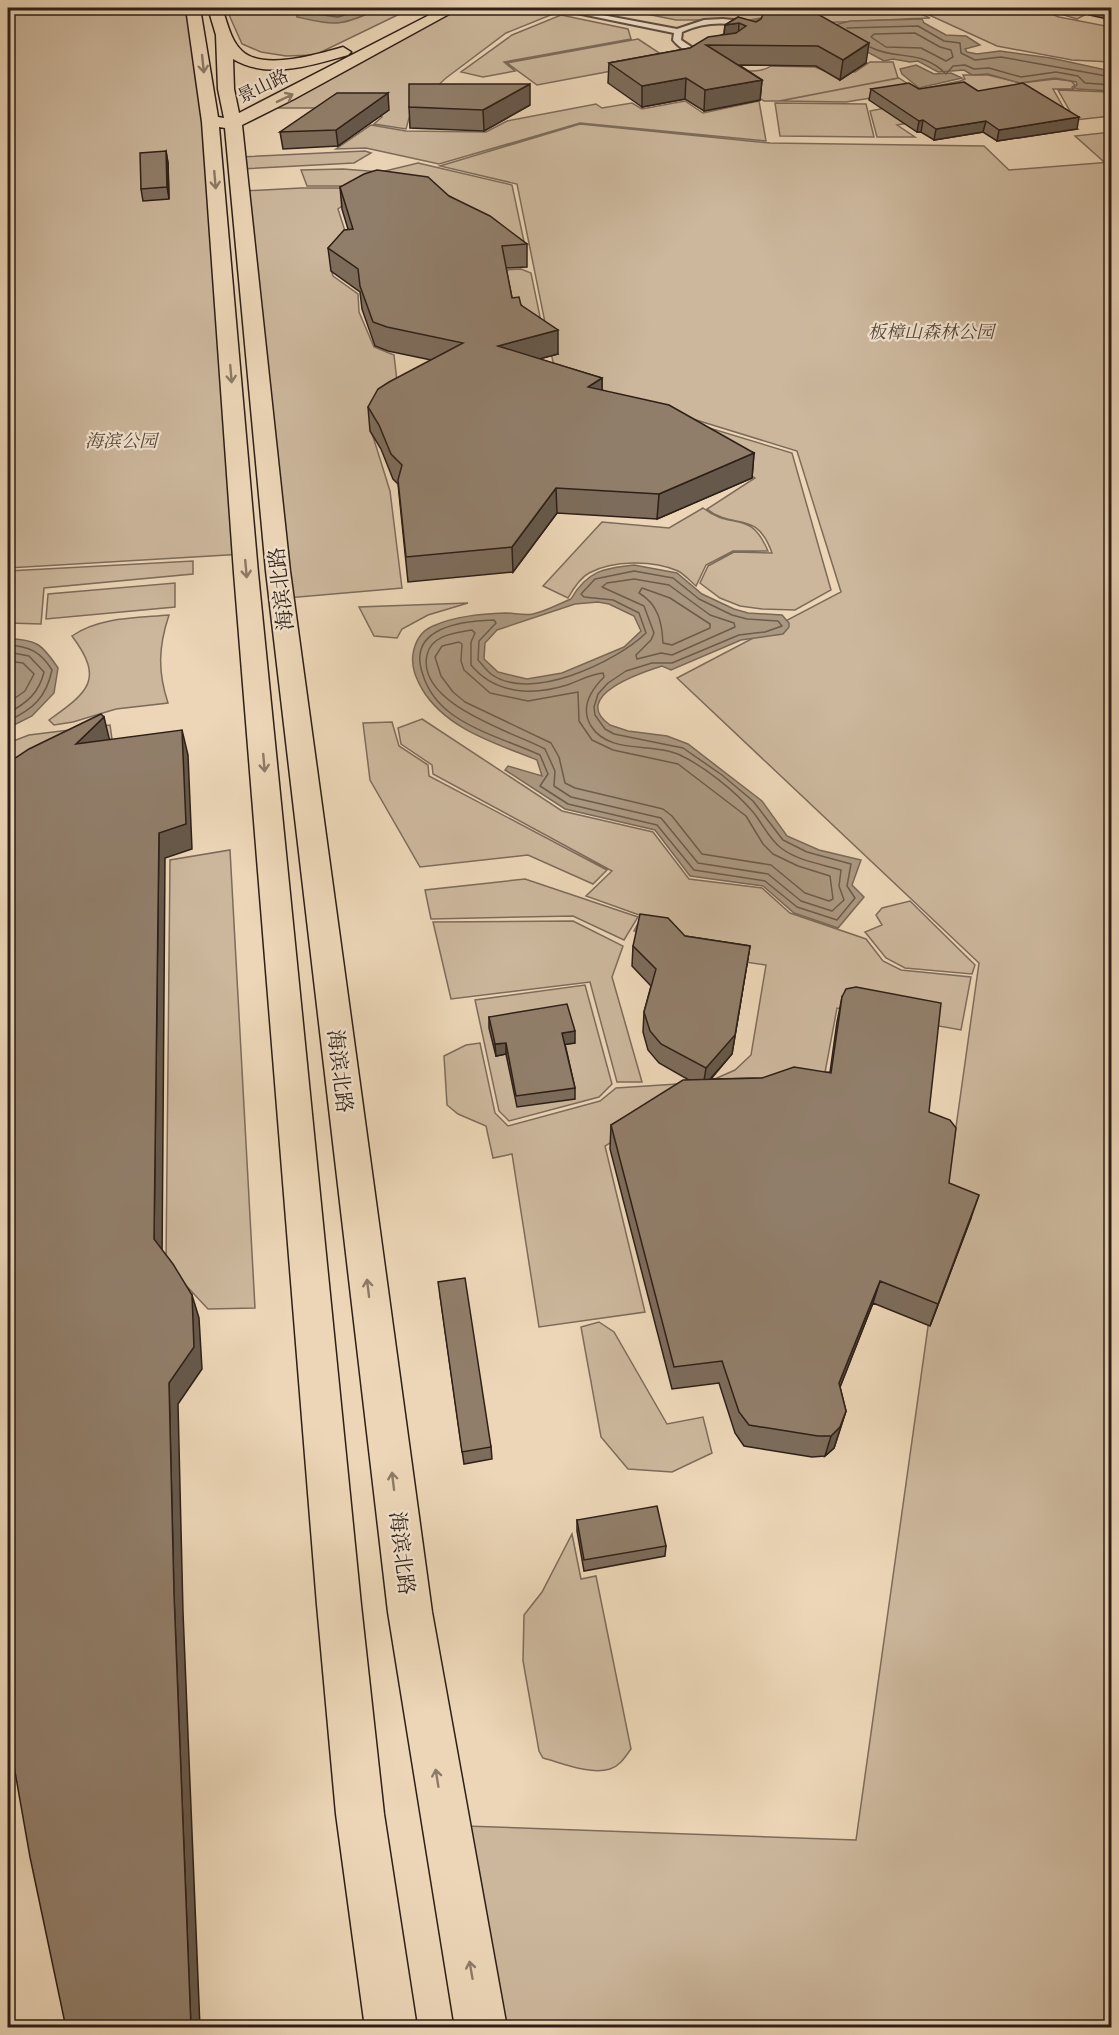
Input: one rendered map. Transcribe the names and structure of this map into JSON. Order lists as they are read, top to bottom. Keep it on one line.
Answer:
{"streets":{"main road":["景山路","海滨北路"]},"crossings":[["景山路","海滨北路"]],"parks":["板樟山森林公园","海滨公园"]}
